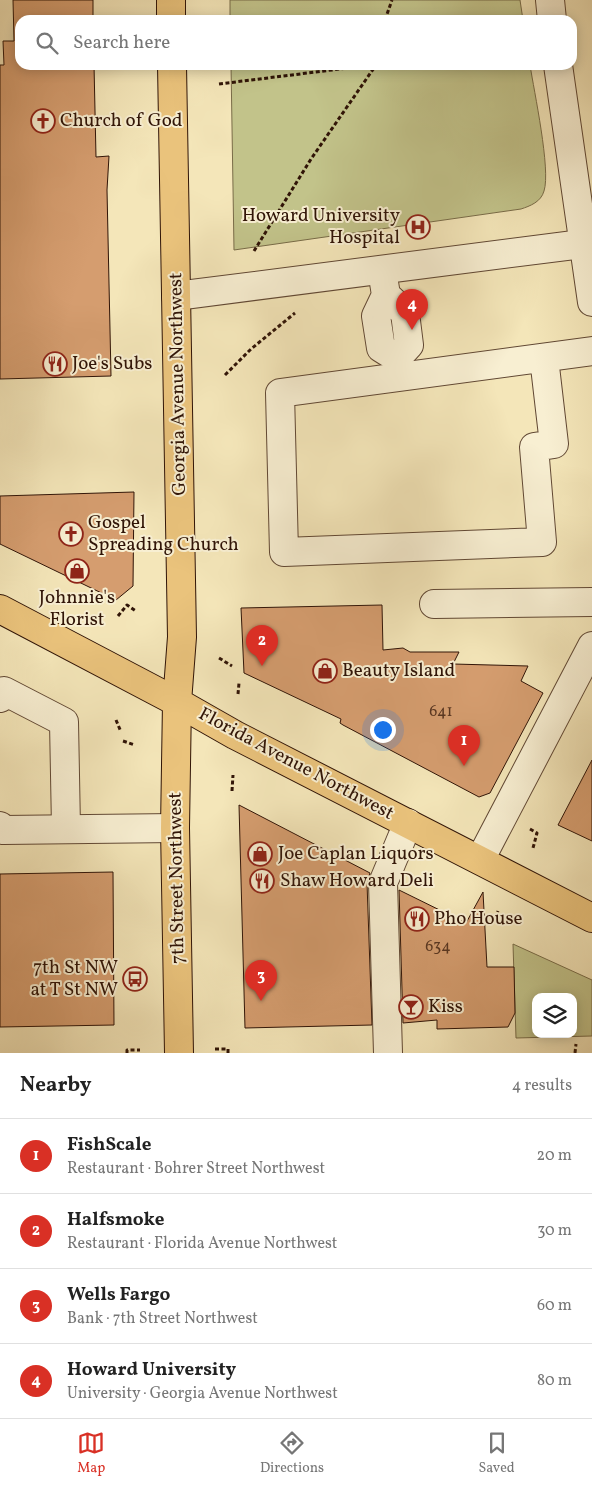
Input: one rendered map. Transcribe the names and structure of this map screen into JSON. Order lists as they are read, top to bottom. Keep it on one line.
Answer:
{"streets":{"main road":["Georgia Avenue Northwest","Florida Avenue Northwest","7th Street Northwest"]},"crossings":[["Georgia Avenue Northwest","Florida Avenue Northwest"],["Georgia Avenue Northwest","7th Street Northwest"],["Florida Avenue Northwest","7th Street Northwest"]],"places":{"church":["Church of God","Gospel Spreading Church"],"hospital":["Howard University Hospital"],"restaurant":["Joe's Subs","Shaw Howard Deli","Pho House"],"shop":["Johnnie's Florist","Beauty Island","Joe Caplan Liquors"],"bus stop":["7th St NW at T St NW"],"bar":["Kiss"]},"house_numbers":["641","634"],"page":{"search":"Search here","pins":["4","2","1","3"],"heading":["Nearby","4 results"],"list":[{"mark":"1","name":"FishScale","note":"Restaurant · Bohrer Street Northwest","value":"20 m"},{"mark":"2","name":"Halfsmoke","note":"Restaurant · Florida Avenue Northwest","value":"30 m"},{"mark":"3","name":"Wells Fargo","note":"Bank · 7th Street Northwest","value":"60 m"},{"mark":"4","name":"Howard University","note":"University · Georgia Avenue Northwest","value":"80 m"}],"nav":["Map","Directions","Saved"]}}
